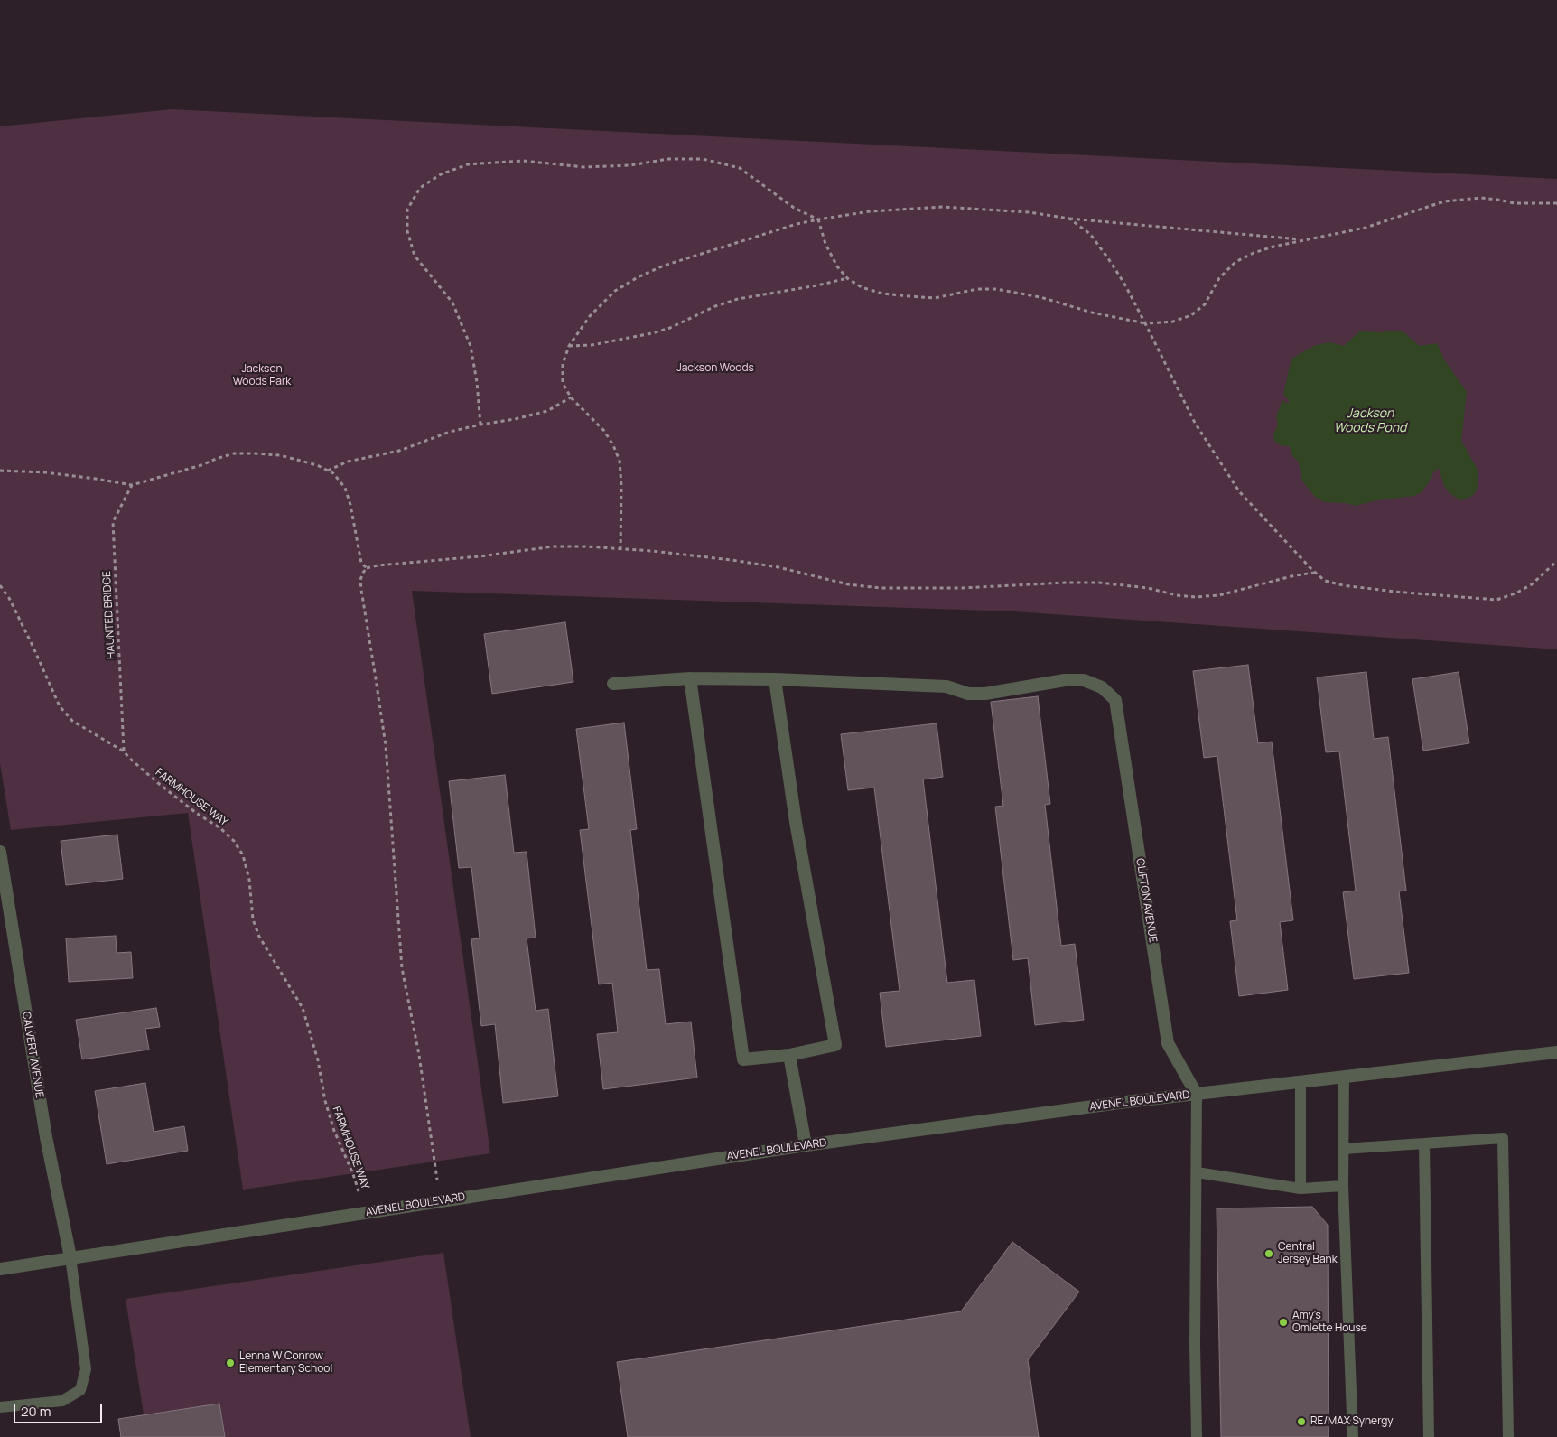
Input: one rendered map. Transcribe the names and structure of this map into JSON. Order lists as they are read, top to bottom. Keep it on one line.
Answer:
{"streets":{"street":["CLIFTON AVENUE","CALVERT AVENUE","AVENEL BOULEVARD"],"path":["HAUNTED BRIDGE","FARMHOUSE WAY"]},"crossings":[["HAUNTED BRIDGE","FARMHOUSE WAY"],["FARMHOUSE WAY","AVENEL BOULEVARD"],["CLIFTON AVENUE","AVENEL BOULEVARD"],["CALVERT AVENUE","AVENEL BOULEVARD"]],"water":["Jackson Woods Pond"],"parks":["Jackson Woods","Jackson Woods Park"],"places":["Central Jersey Bank","Amy's Omlette House","Lenna W Conrow Elementary School","RE/MAX Synergy"],"scale_bar":"20 m"}
